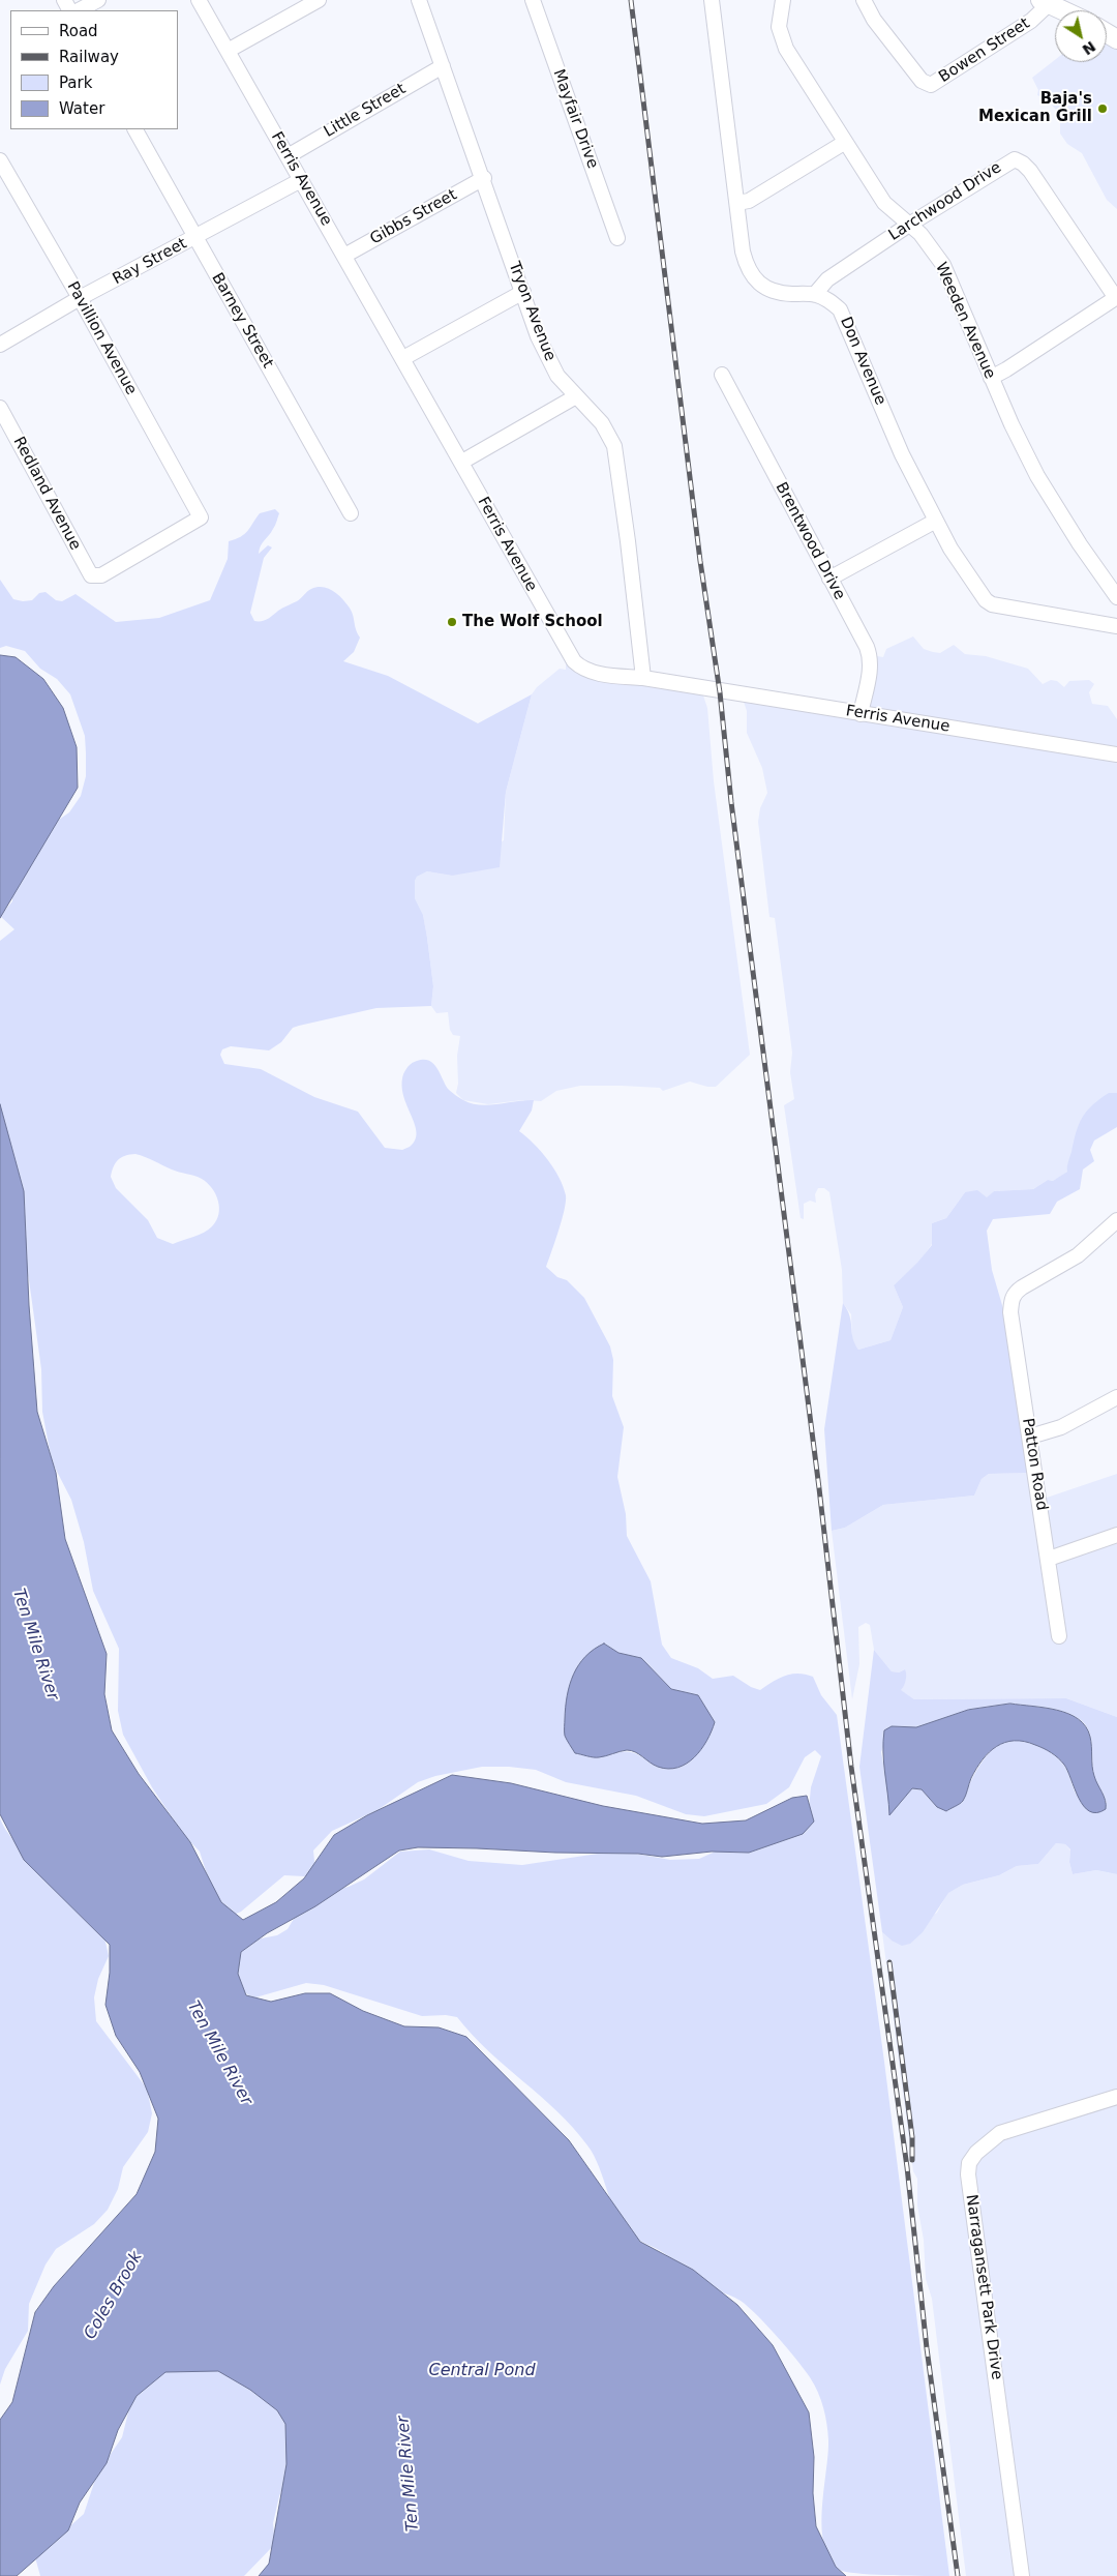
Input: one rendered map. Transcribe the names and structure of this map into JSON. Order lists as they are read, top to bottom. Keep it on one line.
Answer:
{"streets":{"street":["Bowen Street","Little Street","Mayfair Drive","Ferris Avenue","Larchwood Drive","Gibbs Street","Ray Street","Tryon Avenue","Barney Street","Weeden Avenue","Pavillion Avenue","Don Avenue","Redland Avenue","Brentwood Drive","Patton Road","Narragansett Park Drive"]},"crossings":[["Little Street","Ferris Avenue"],["Little Street","Tryon Avenue"],["Ferris Avenue","Gibbs Street"],["Ferris Avenue","Ray Street"],["Ferris Avenue","Tryon Avenue"],["Ferris Avenue","Brentwood Drive"],["Larchwood Drive","Weeden Avenue"],["Larchwood Drive","Don Avenue"],["Gibbs Street","Tryon Avenue"],["Ray Street","Barney Street"],["Ray Street","Pavillion Avenue"],["Pavillion Avenue","Redland Avenue"]],"water":["Ten Mile River","Coles Brook","Central Pond"],"places":["Baja's Mexican Grill","The Wolf School"],"legend":["Road","Railway","Park","Water"],"north":"bottom right"}
